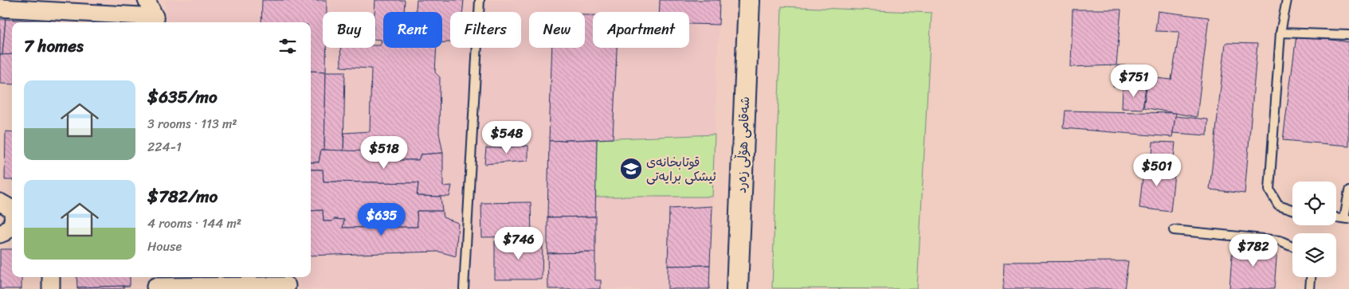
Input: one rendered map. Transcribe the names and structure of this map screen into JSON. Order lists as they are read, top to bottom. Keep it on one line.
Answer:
{"streets":{"street":["شەقامی هۆڵی زەرد"]},"places":{"school or university":["قوتابخانەی ئیشکی برایەتی"]},"page":{"chip":["Buy","Rent","Filters","New","Apartment"],"heading":"7 homes","price":["$751","$548","$518","$501","$635","$746","$782"],"list":[{"name":"$635/mo","note":"3 rooms · 113 m² · 224-1"},{"name":"$782/mo","note":"4 rooms · 144 m² · House"}]}}
